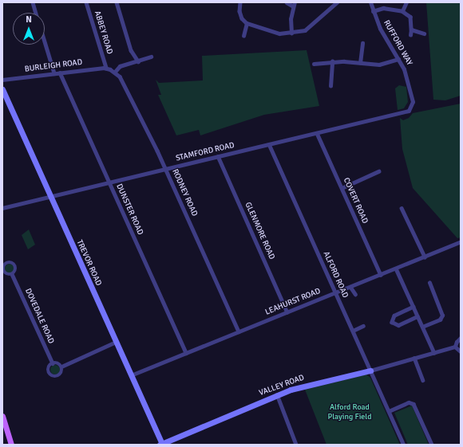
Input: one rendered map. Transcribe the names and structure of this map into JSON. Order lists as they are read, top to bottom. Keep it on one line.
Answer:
{"streets":{"street":["ABBEY ROAD","RUFFORD WAY","BURLEIGH ROAD","STAMFORD ROAD","RODNEY ROAD","COVERT ROAD","DUNSTER ROAD","GLENMORE ROAD","TREVOR ROAD","ALFORD ROAD","LEAHURST ROAD","DOVEDALE ROAD","VALLEY ROAD"]},"crossings":[["ABBEY ROAD","BURLEIGH ROAD"],["RUFFORD WAY","STAMFORD ROAD"],["BURLEIGH ROAD","DUNSTER ROAD"],["STAMFORD ROAD","RODNEY ROAD"],["STAMFORD ROAD","COVERT ROAD"],["STAMFORD ROAD","DUNSTER ROAD"],["STAMFORD ROAD","GLENMORE ROAD"],["STAMFORD ROAD","TREVOR ROAD"],["STAMFORD ROAD","ALFORD ROAD"],["RODNEY ROAD","LEAHURST ROAD"],["COVERT ROAD","LEAHURST ROAD"],["DUNSTER ROAD","LEAHURST ROAD"],["GLENMORE ROAD","LEAHURST ROAD"],["TREVOR ROAD","LEAHURST ROAD"],["TREVOR ROAD","DOVEDALE ROAD"],["TREVOR ROAD","VALLEY ROAD"],["ALFORD ROAD","LEAHURST ROAD"],["ALFORD ROAD","VALLEY ROAD"]],"parks":["Alford Road Playing Field"],"north":"top"}
